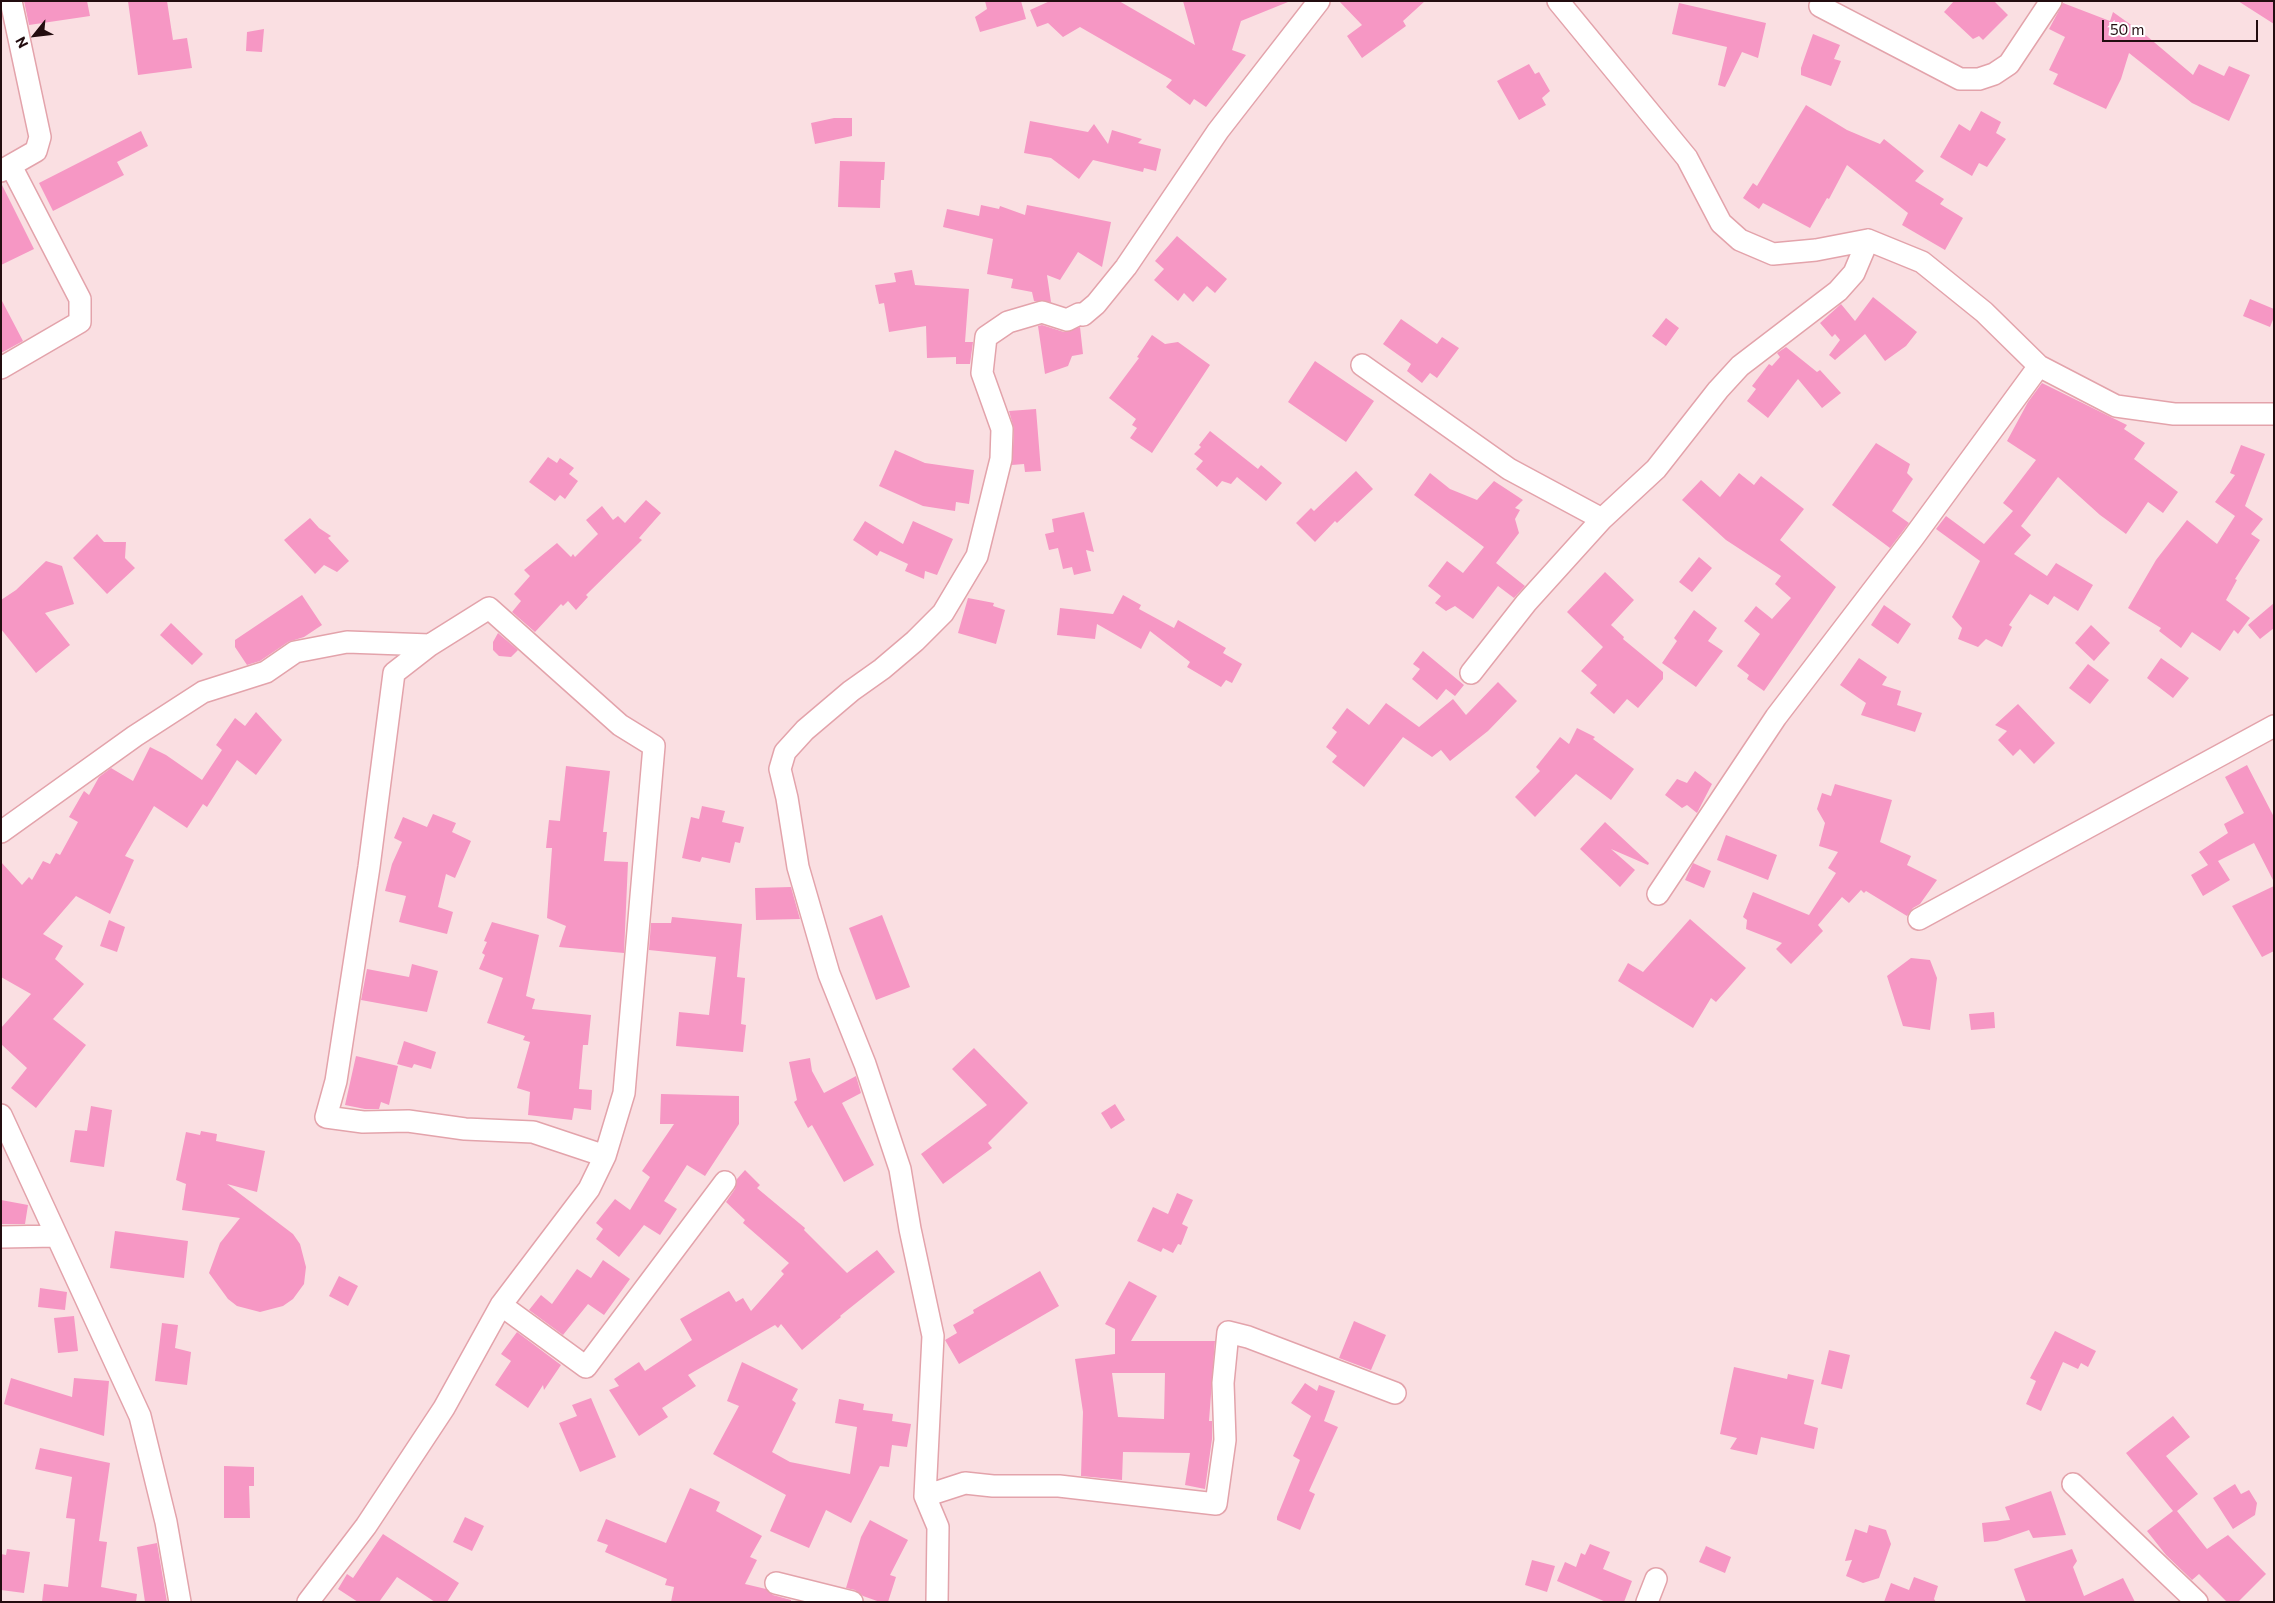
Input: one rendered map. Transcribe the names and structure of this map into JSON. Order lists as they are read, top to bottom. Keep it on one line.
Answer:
{"scale_bar":"50 m","north":"bottom left"}
